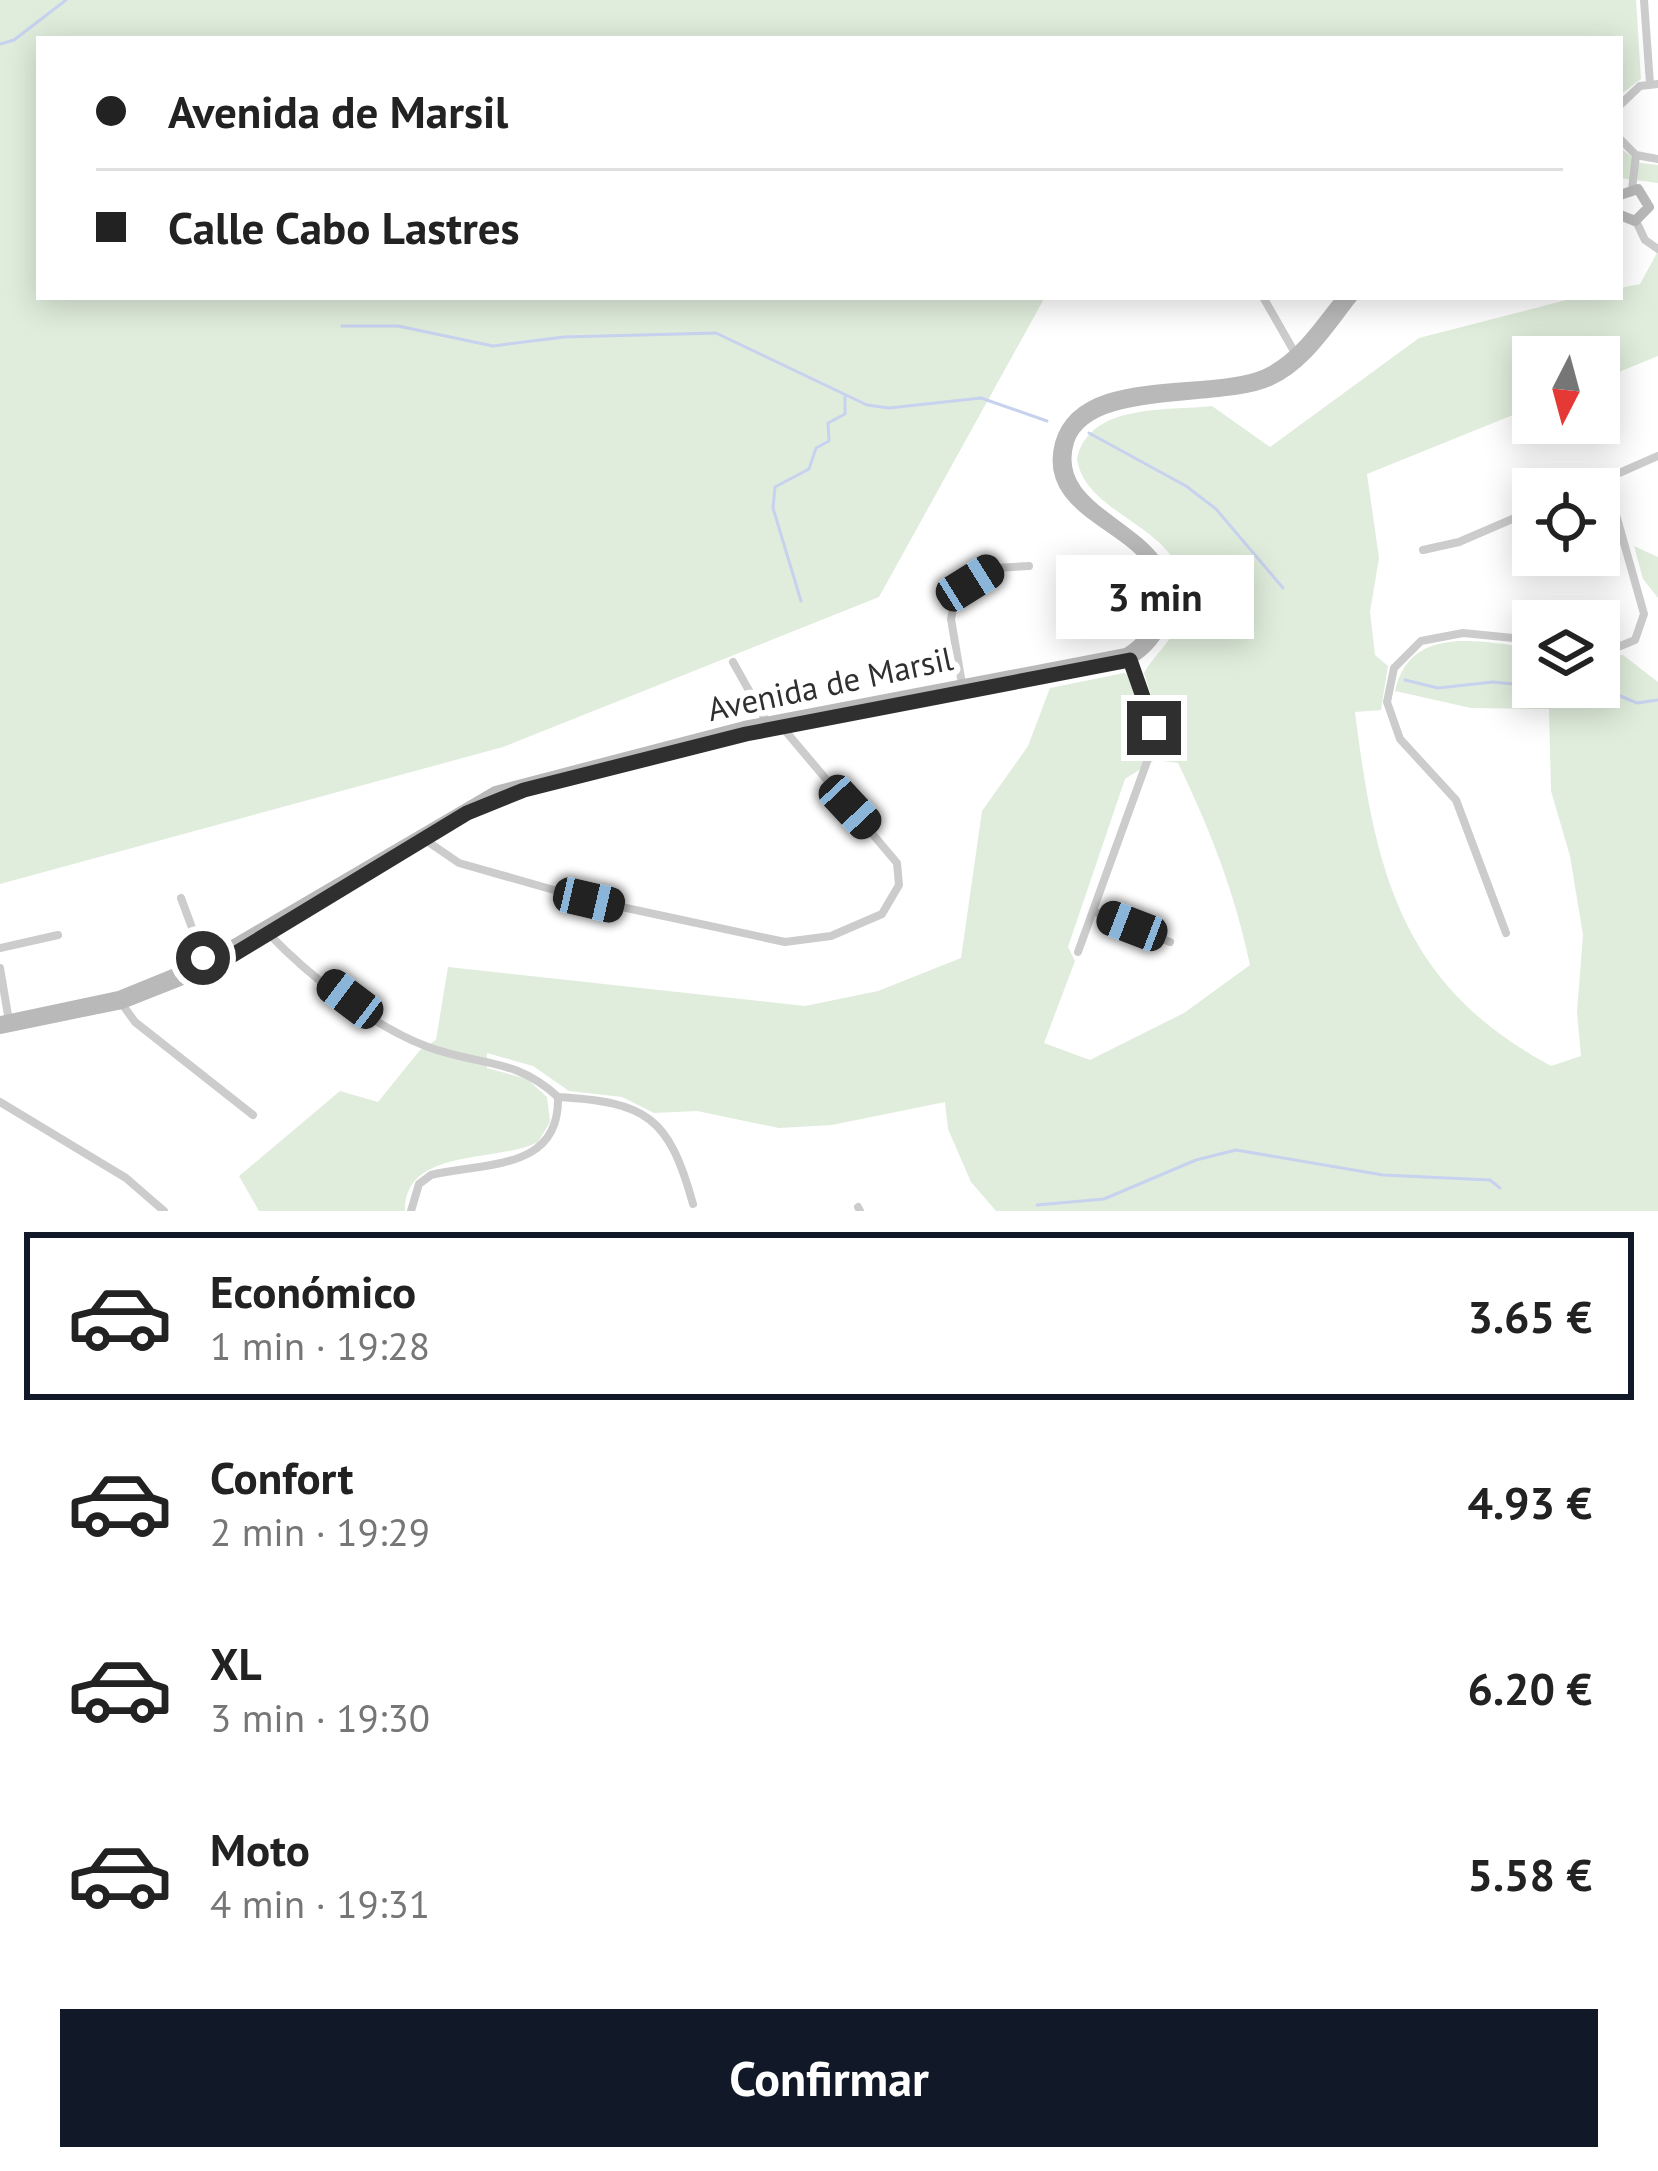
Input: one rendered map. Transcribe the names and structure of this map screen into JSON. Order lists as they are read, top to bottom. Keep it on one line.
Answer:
{"streets":{"street":["Avenida de Marsil"]},"north":"bottom","page":{"banner":["Avenida de Marsil","Calle Cabo Lastres"],"bubble":"3 min","list":[{"name":"Económico","note":"1 min · 19:28","value":"3.65 €"},{"name":"Confort","note":"2 min · 19:29","value":"4.93 €"},{"name":"XL","note":"3 min · 19:30","value":"6.20 €"},{"name":"Moto","note":"4 min · 19:31","value":"5.58 €"}],"buttons":"Confirmar"}}
